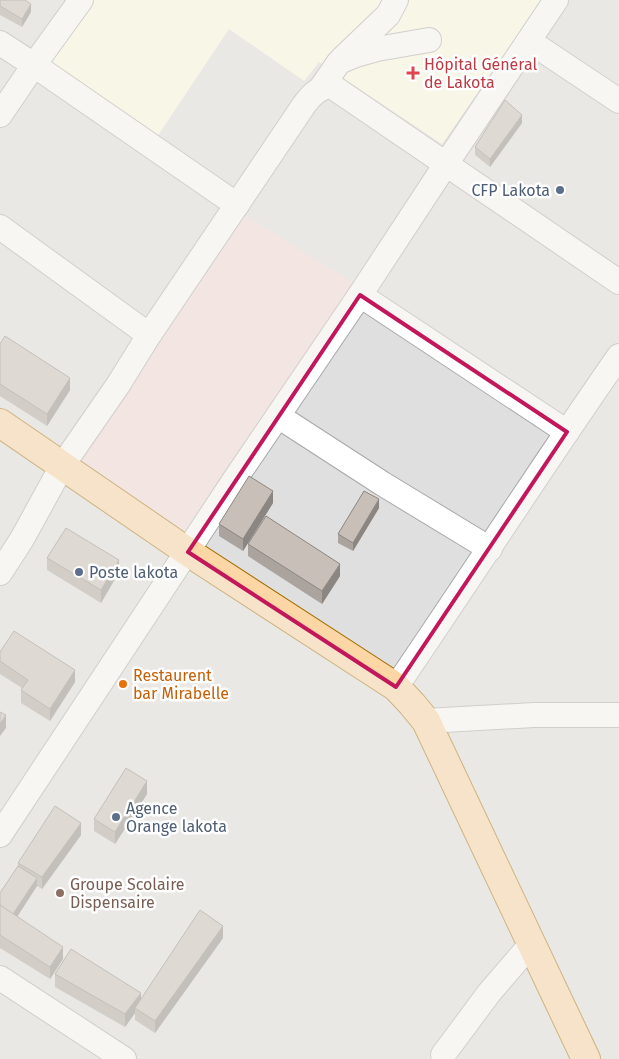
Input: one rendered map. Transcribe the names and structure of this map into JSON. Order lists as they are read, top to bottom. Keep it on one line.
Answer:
{"places":{"health":["Hôpital Général de Lakota"],"other":["CFP Lakota","Poste lakota","Restaurent bar Mirabelle","Agence Orange lakota","Groupe Scolaire Dispensaire"]}}
